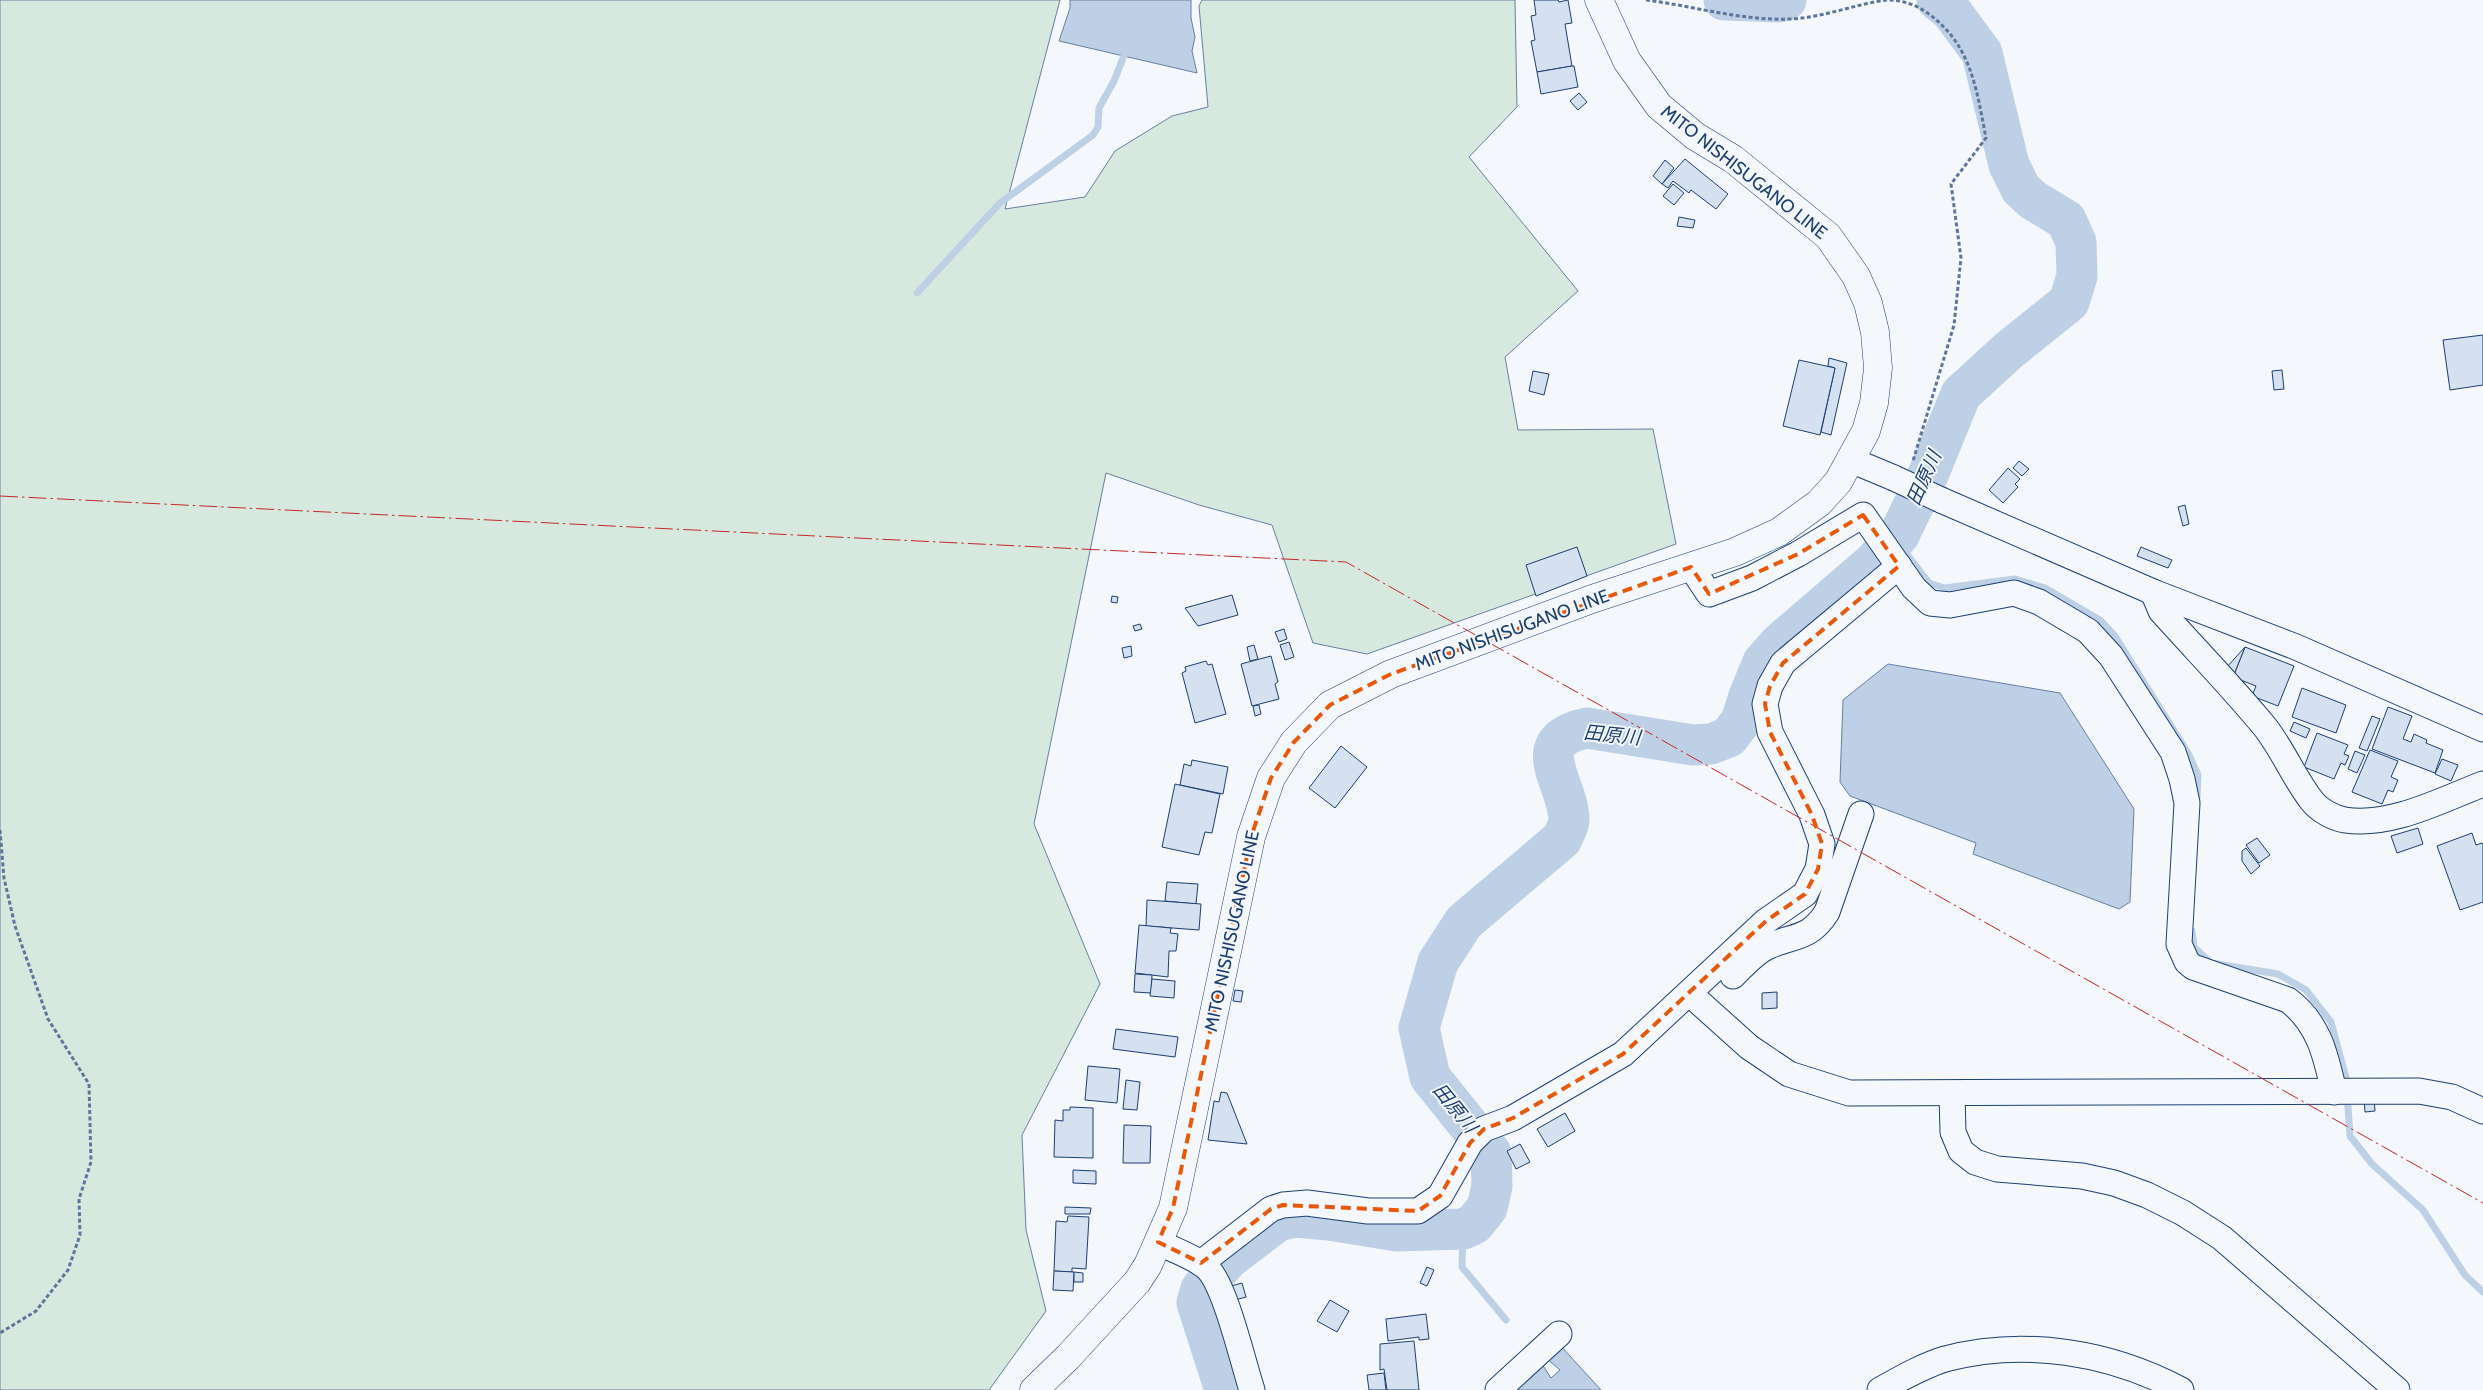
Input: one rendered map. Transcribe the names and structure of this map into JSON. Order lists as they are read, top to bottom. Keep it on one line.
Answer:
{"streets":{"main road":["MITO NISHISUGANO LINE"]},"water":["田原川"]}
